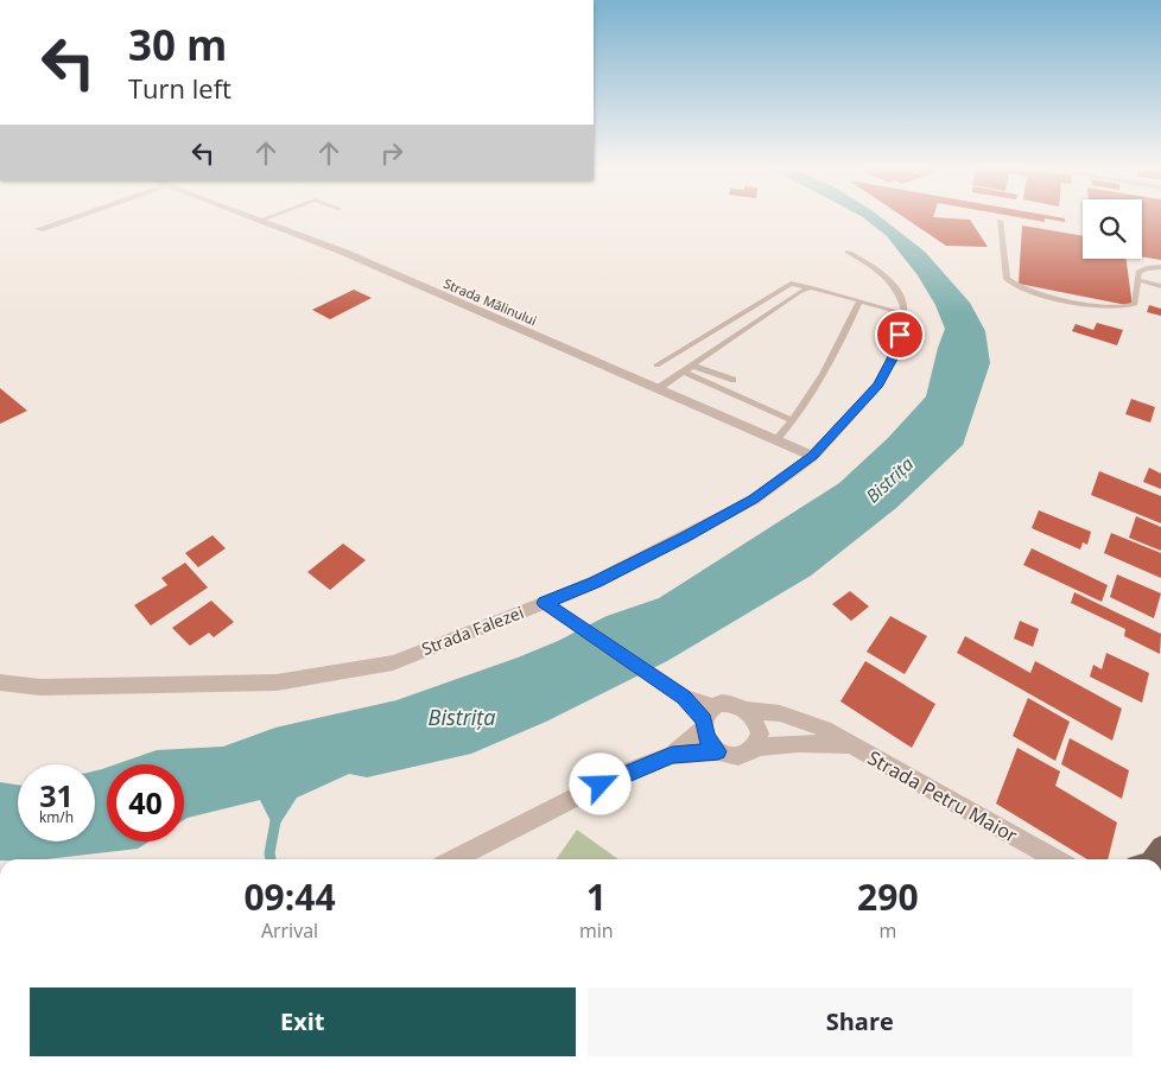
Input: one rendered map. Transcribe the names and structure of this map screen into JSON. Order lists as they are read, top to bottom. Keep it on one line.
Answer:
{"streets":{"street":["Strada Mălinului","Strada Falezei","Strada Petru Maior"]},"crossings":[["Strada Mălinului","Strada Falezei"]],"water":["Bistrița"],"page":{"turn":["30 m","Turn left"],"speed":"31 km/h","limit":"40","eta":["09:44","Arrival","1","min","290","m"],"buttons":["Exit","Share"]}}
